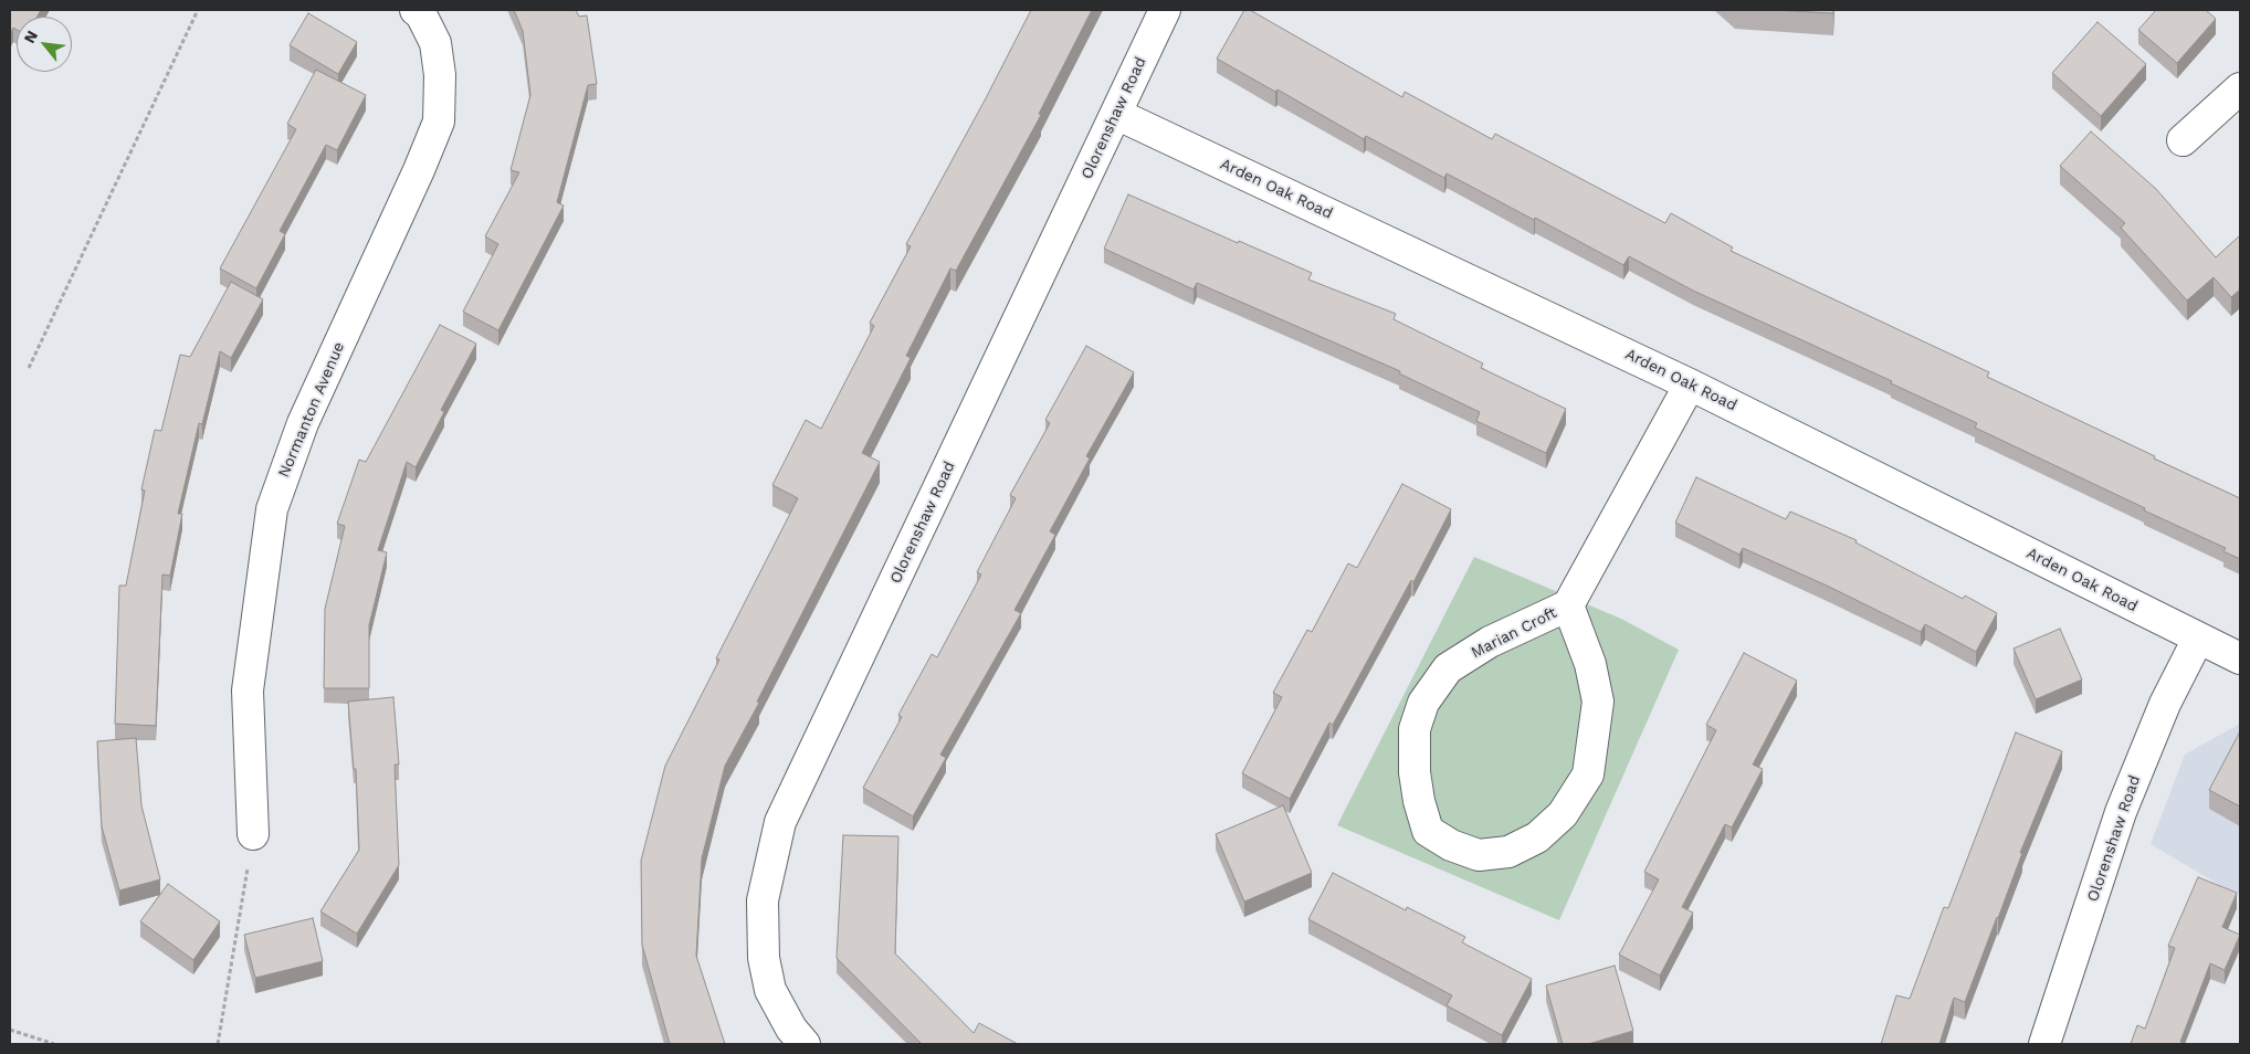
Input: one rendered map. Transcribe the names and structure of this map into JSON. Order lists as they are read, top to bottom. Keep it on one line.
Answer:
{"streets":{"street":["Olorenshaw Road","Arden Oak Road","Normanton Avenue","Marian Croft"]},"crossings":[["Olorenshaw Road","Arden Oak Road"],["Arden Oak Road","Marian Croft"]],"north":"top left"}
